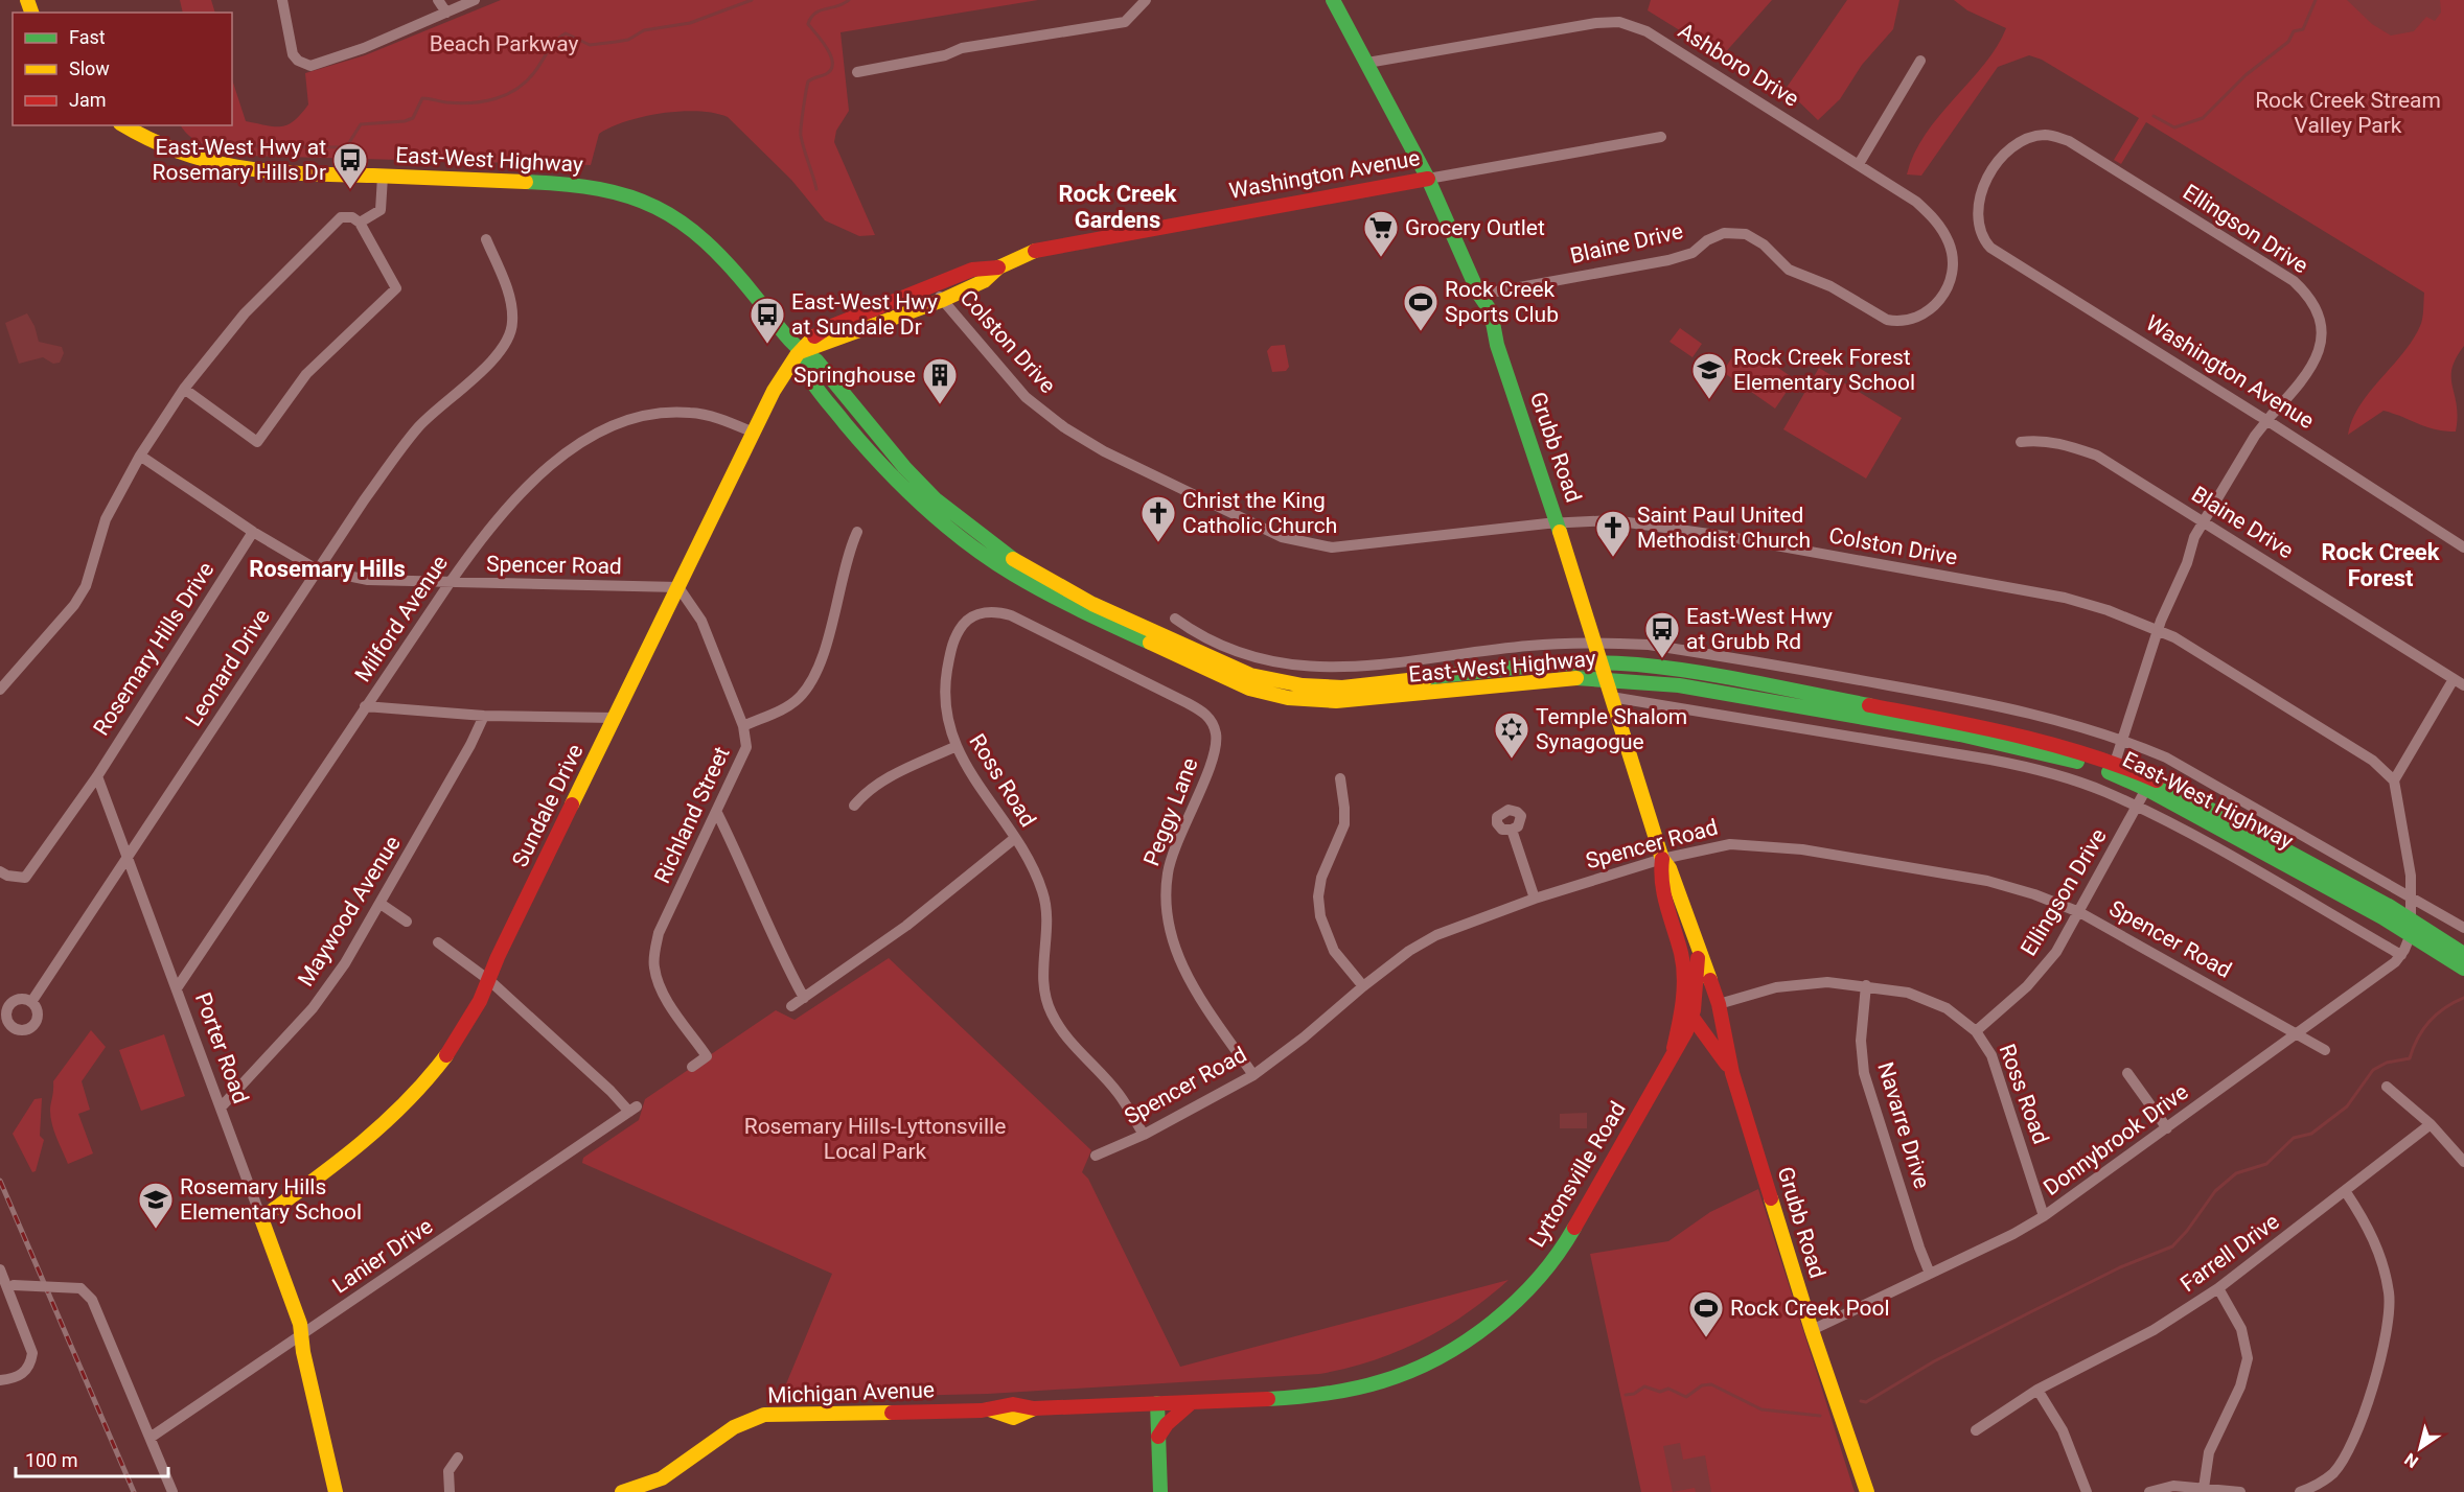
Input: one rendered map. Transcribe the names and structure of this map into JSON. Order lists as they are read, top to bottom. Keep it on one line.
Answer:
{"streets":{"street":["Ashboro Drive","East-West Highway","Washington Avenue","Ellingson Drive","Blaine Drive","Colston Drive","Grubb Road","Spencer Road","Milford Avenue","Rosemary Hills Drive","Leonard Drive","Ross Road","Sundale Drive","Peggy Lane","Richland Street","Maywood Avenue","Porter Road","Navarre Drive","Donnybrook Drive","Lyttonsville Road","Farrell Drive","Lanier Drive","Michigan Avenue"]},"crossings":[["Ashboro Drive","Blaine Drive"],["Ashboro Drive","Grubb Road"],["East-West Highway","Washington Avenue"],["East-West Highway","Ellingson Drive"],["East-West Highway","Grubb Road"],["East-West Highway","Sundale Drive"],["East-West Highway","Donnybrook Drive"],["Washington Avenue","Ellingson Drive"],["Washington Avenue","Colston Drive"],["Washington Avenue","Grubb Road"],["Washington Avenue","Sundale Drive"],["Ellingson Drive","Blaine Drive"],["Ellingson Drive","Colston Drive"],["Ellingson Drive","Spencer Road"],["Ellingson Drive","Ross Road"],["Blaine Drive","Grubb Road"],["Colston Drive","Grubb Road"],["Grubb Road","Spencer Road"],["Grubb Road","Ross Road"],["Grubb Road","Donnybrook Drive"],["Grubb Road","Lyttonsville Road"],["Spencer Road","Milford Avenue"],["Spencer Road","Rosemary Hills Drive"],["Spencer Road","Leonard Drive"],["Spencer Road","Ross Road"],["Spencer Road","Sundale Drive"],["Spencer Road","Peggy Lane"],["Spencer Road","Richland Street"],["Spencer Road","Donnybrook Drive"],["Milford Avenue","Sundale Drive"],["Milford Avenue","Porter Road"],["Rosemary Hills Drive","Porter Road"],["Leonard Drive","Porter Road"],["Ross Road","Peggy Lane"],["Ross Road","Navarre Drive"],["Ross Road","Donnybrook Drive"],["Sundale Drive","Richland Street"],["Sundale Drive","Porter Road"],["Sundale Drive","Lanier Drive"],["Maywood Avenue","Porter Road"],["Porter Road","Lanier Drive"],["Navarre Drive","Donnybrook Drive"],["Lyttonsville Road","Michigan Avenue"]],"districts":["Rock Creek Gardens","Rock Creek Forest","Rosemary Hills"],"parks":["Beach Parkway","Rock Creek Stream Valley Park","Rosemary Hills-Lyttonsville Local Park"],"places":{"bus stop":["East-West Hwy at Rosemary Hills Dr","East-West Hwy at Sundale Dr","East-West Hwy at Grubb Rd"],"supermarket":["Grocery Outlet"],"sports":["Rock Creek Sports Club","Rock Creek Pool"],"school or university":["Rock Creek Forest Elementary School","Rosemary Hills Elementary School"],"building":["Springhouse"],"church":["Christ the King Catholic Church","Saint Paul United Methodist Church"],"synagogue":["Temple Shalom Synagogue"]},"legend":["Fast","Slow","Jam"],"scale_bar":"100 m","north":"bottom left"}
